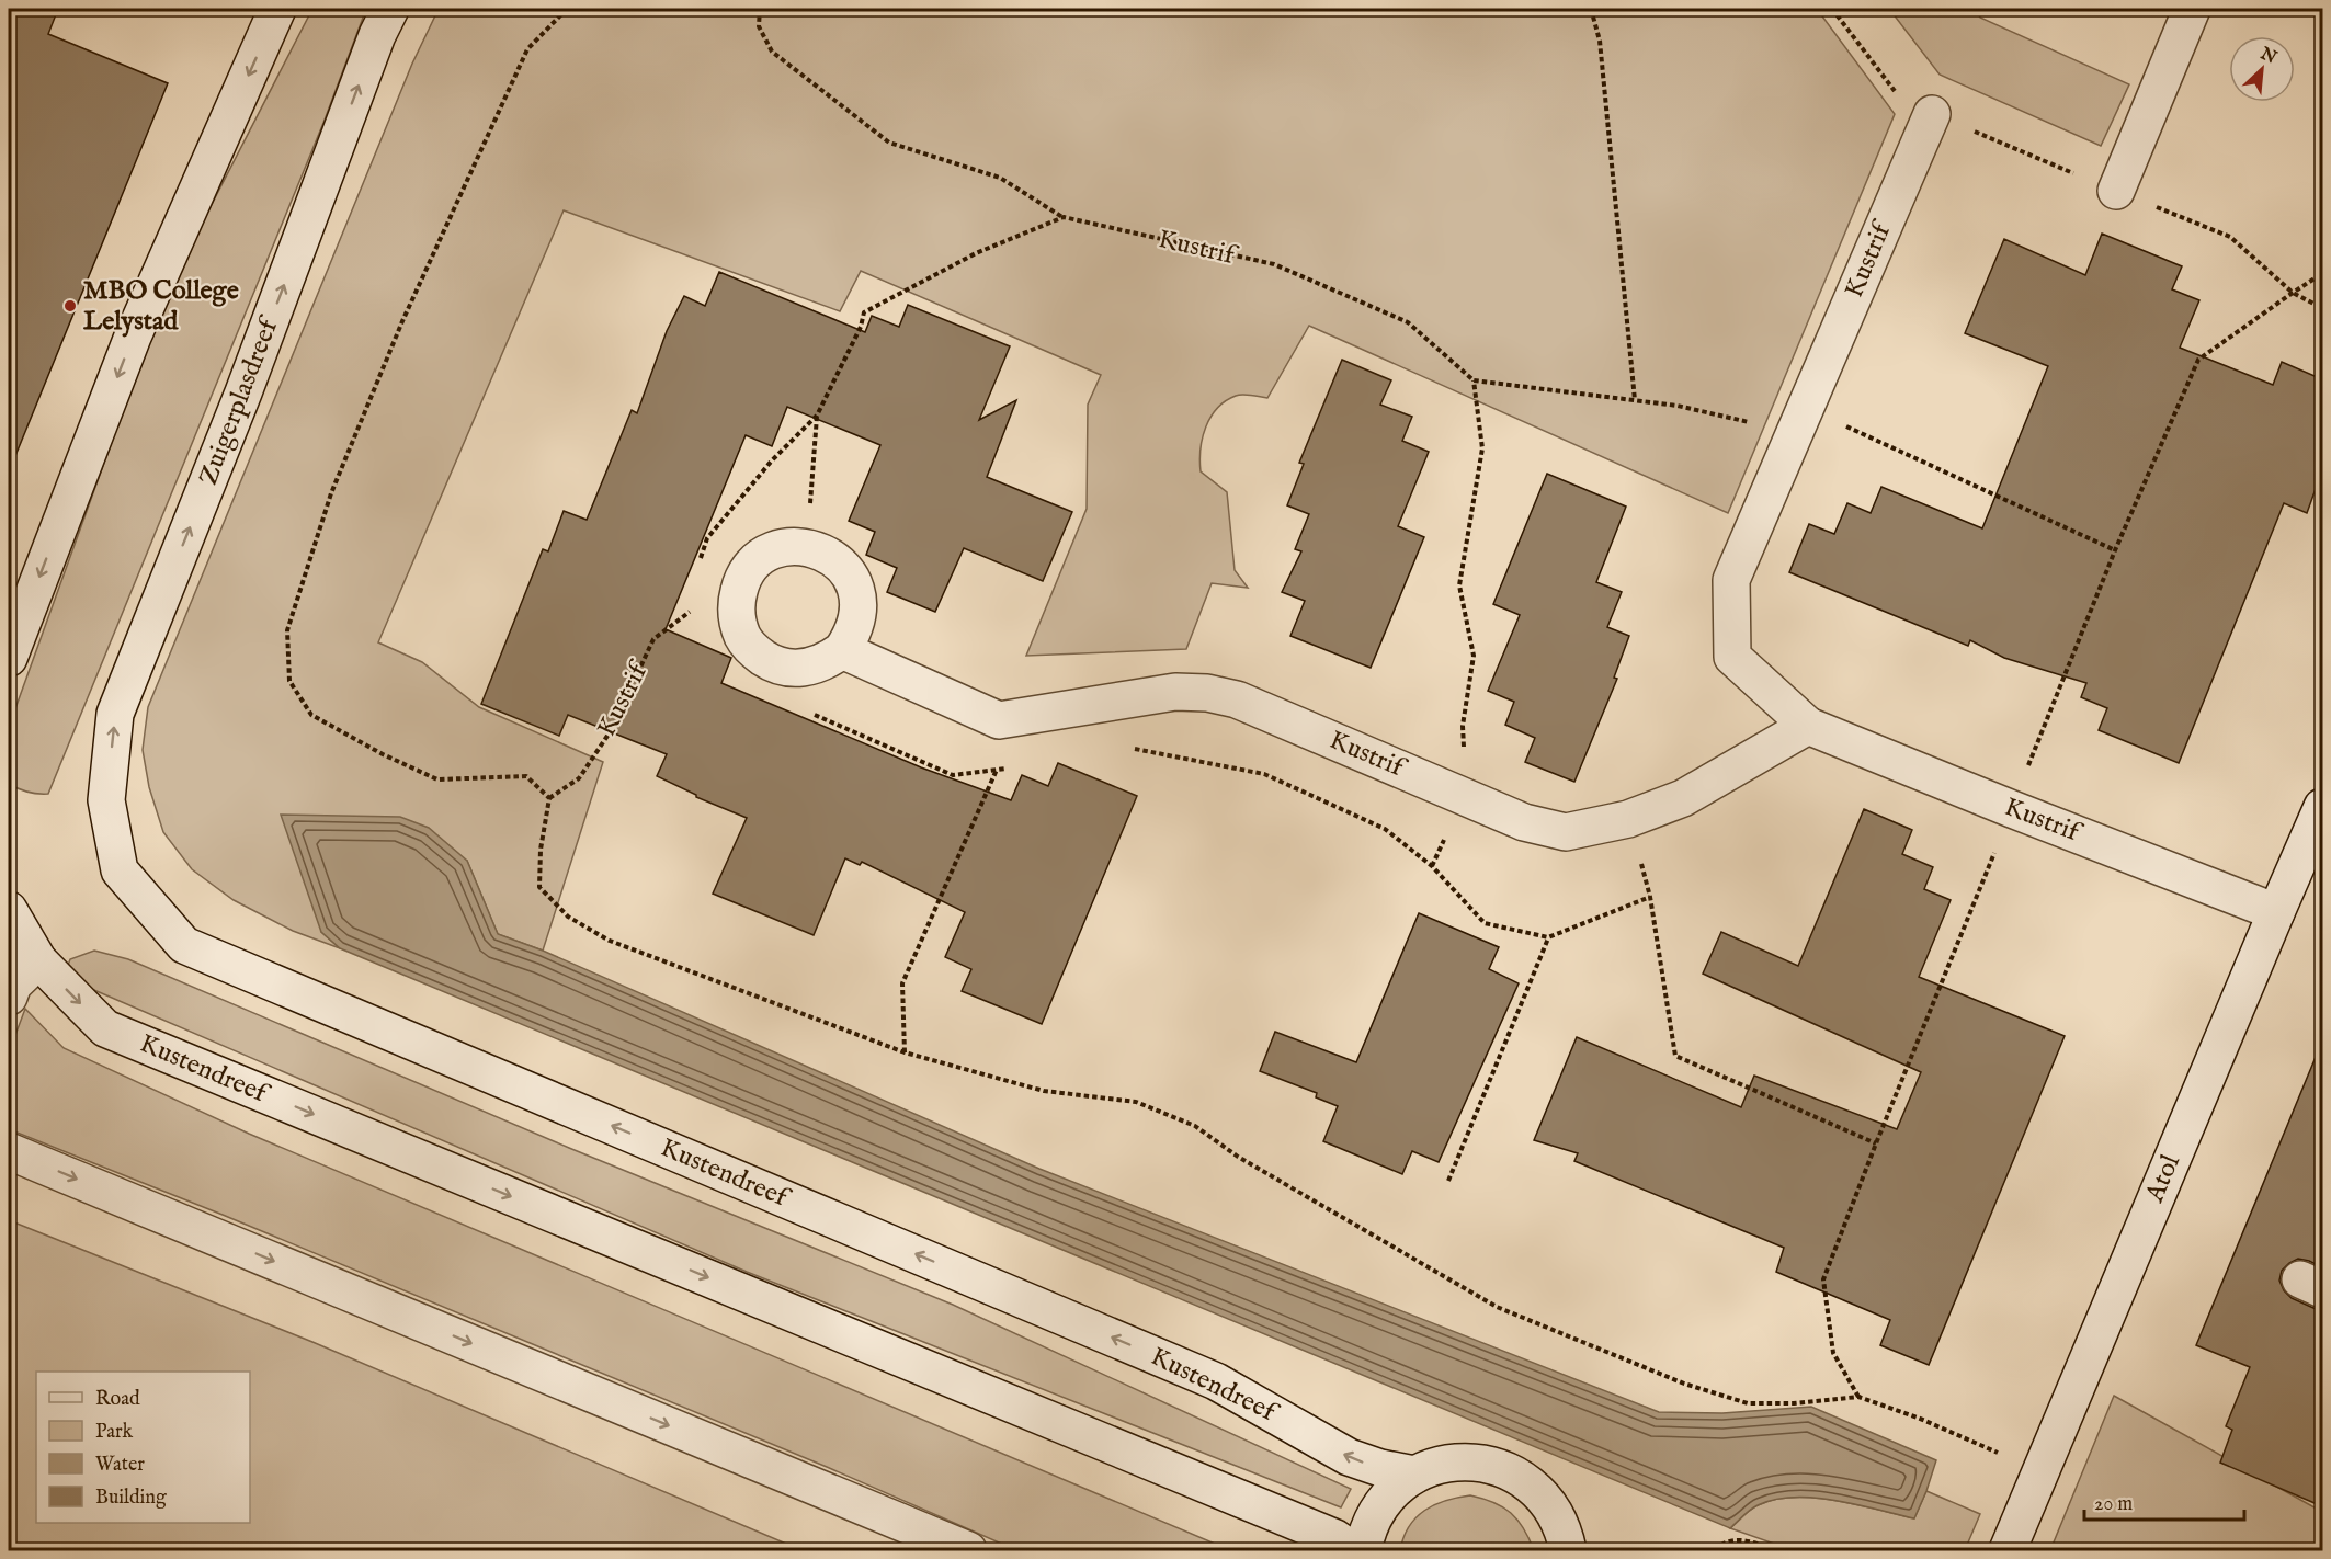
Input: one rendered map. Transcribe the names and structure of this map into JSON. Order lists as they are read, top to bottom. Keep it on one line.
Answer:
{"streets":{"main road":["Kustrif","Zuigerplasdreef","Kustendreef","Atol"]},"crossings":[["Kustrif","Atol"],["Zuigerplasdreef","Kustendreef"]],"places":["MBO College Lelystad"],"legend":["Road","Park","Water","Building"],"scale_bar":"20 m","north":"top right"}
